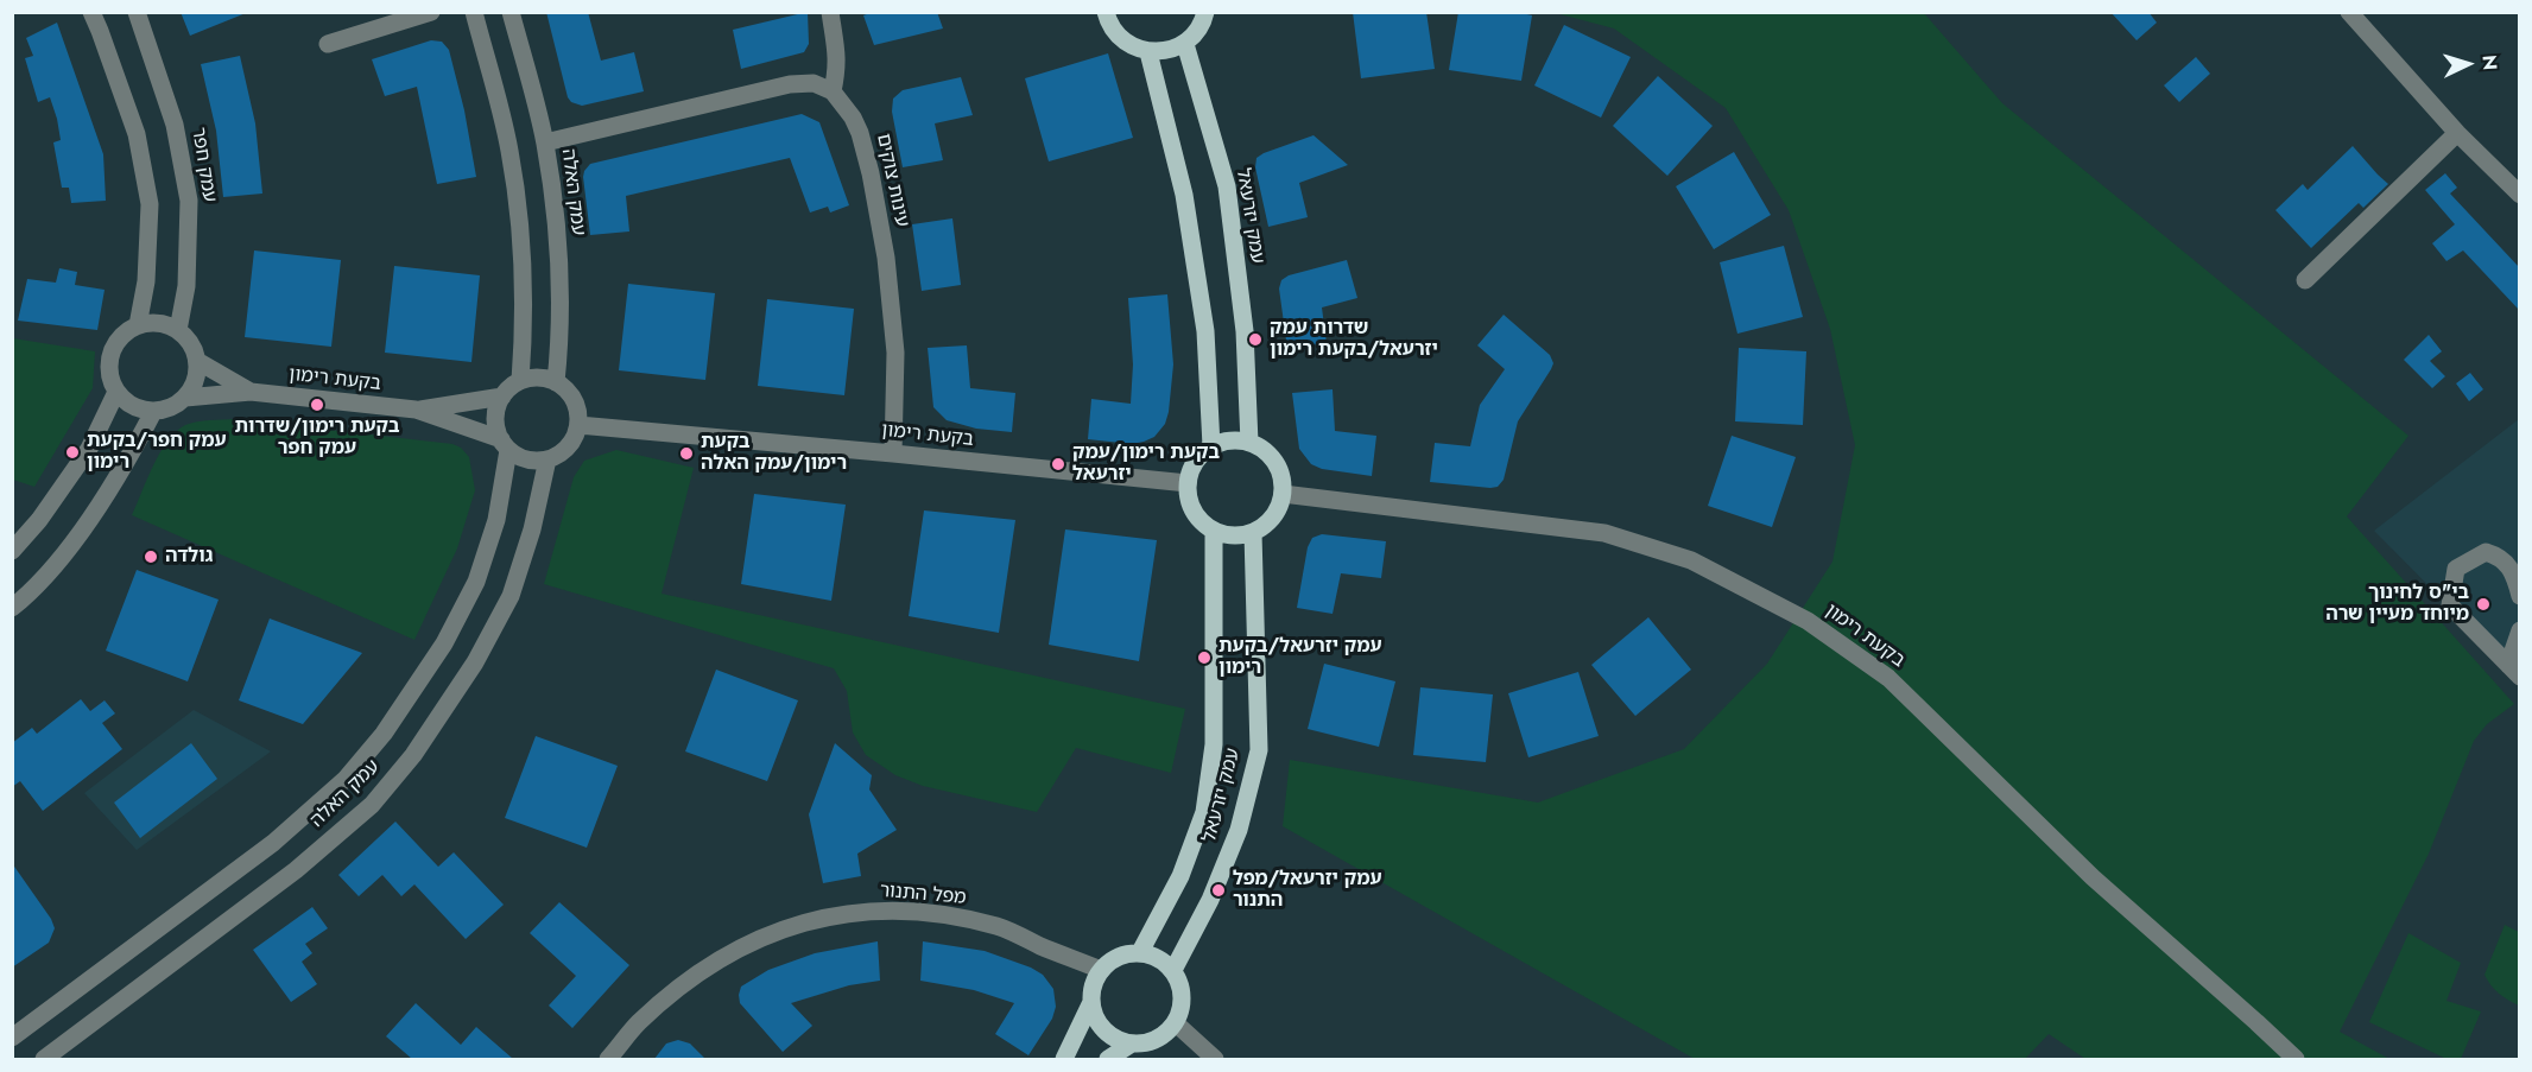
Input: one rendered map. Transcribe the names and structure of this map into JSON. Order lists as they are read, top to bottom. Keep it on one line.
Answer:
{"streets":{"main road":["עמק יזרעאל"],"street":["עמק חפר","עינות צוקים","עמק האלה","בקעת רימון","מפל התנור"]},"crossings":[["עמק חפר","בקעת רימון"],["עינות צוקים","בקעת רימון"],["עמק האלה","בקעת רימון"],["עמק יזרעאל","בקעת רימון"],["עמק יזרעאל","מפל התנור"]],"places":["שדרות עמק יזרעאל/בקעת רימון","בקעת רימון/שדרות עמק חפר","עמק חפר/בקעת רימון","בקעת רימון/עמק האלה","בקעת רימון/עמק יזרעאל","גולדה","בי\"ס לחינוך מיוחד מעיין שרה","עמק יזרעאל/בקעת רימון","עמק יזרעאל/מפל התנור"],"north":"right"}
